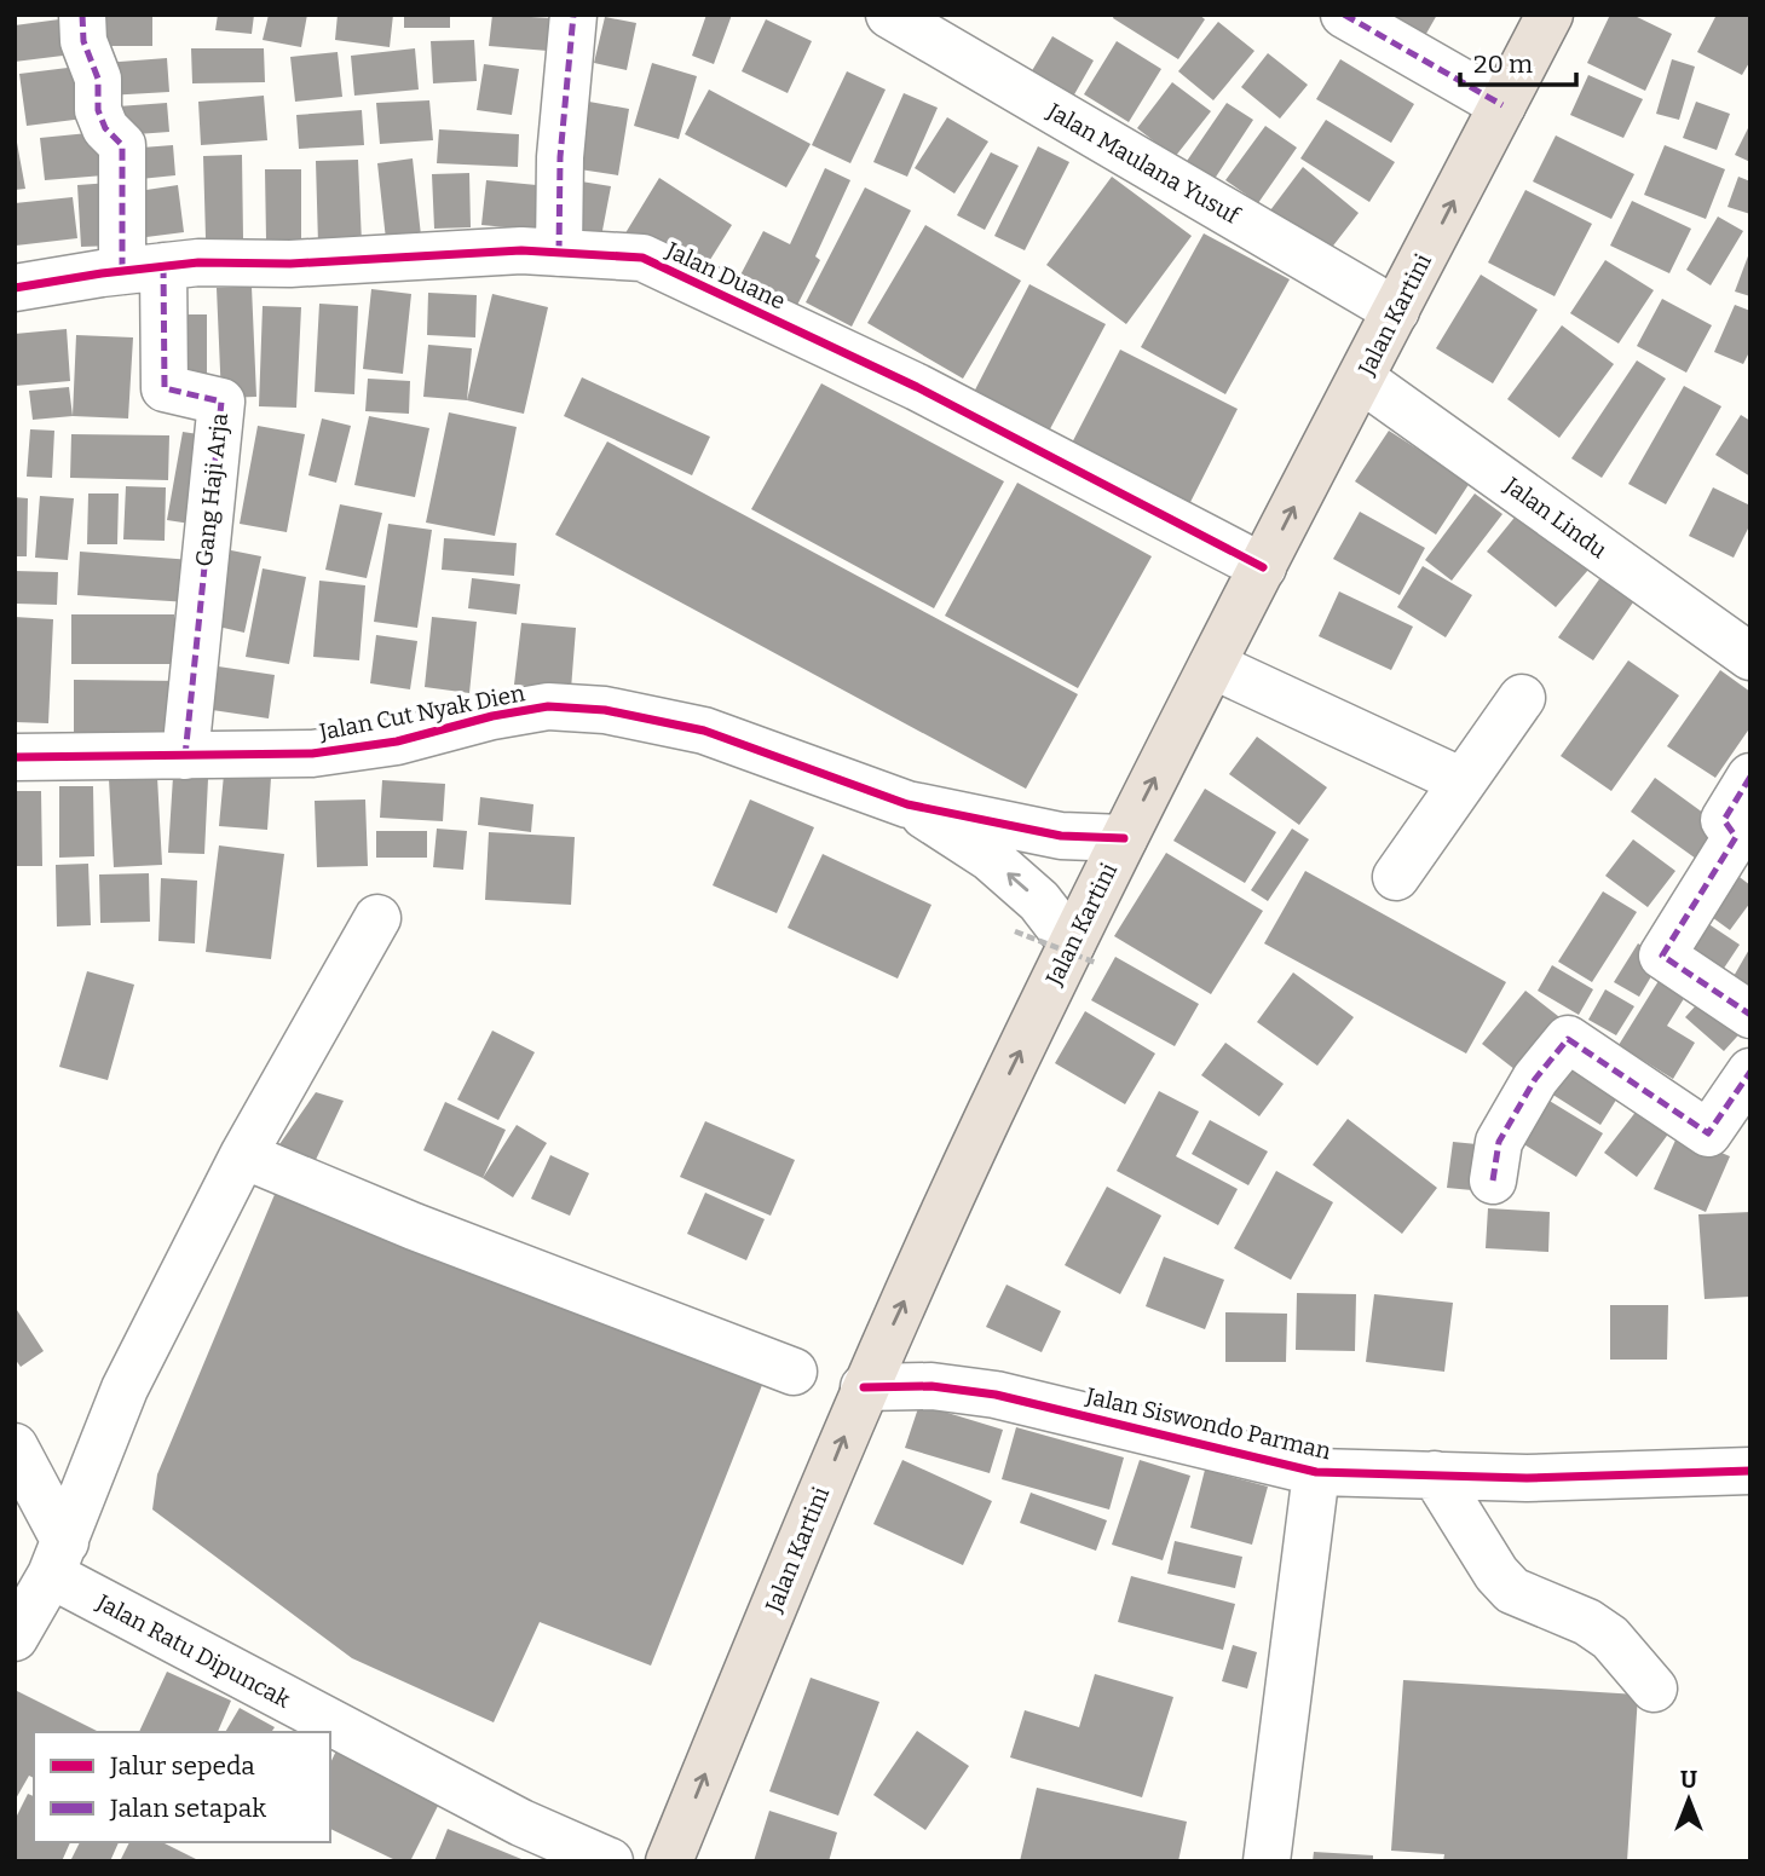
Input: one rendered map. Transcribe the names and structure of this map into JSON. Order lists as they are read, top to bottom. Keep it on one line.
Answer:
{"streets":{"highway":["Jalan Kartini"],"street":["Jalan Maulana Yusuf","Jalan Duane","Gang Haji Arja","Jalan Lindu","Jalan Cut Nyak Dien","Jalan Siswondo Parman","Jalan Ratu Dipuncak"]},"crossings":[["Jalan Maulana Yusuf","Jalan Kartini"],["Jalan Duane","Jalan Kartini"],["Jalan Duane","Gang Haji Arja"],["Jalan Kartini","Jalan Lindu"],["Jalan Kartini","Jalan Cut Nyak Dien"],["Jalan Kartini","Jalan Siswondo Parman"],["Gang Haji Arja","Jalan Cut Nyak Dien"]],"one_way":["Jalan Kartini"],"legend":["Jalur sepeda","Jalan setapak"],"scale_bar":"20 m","north":"top"}
